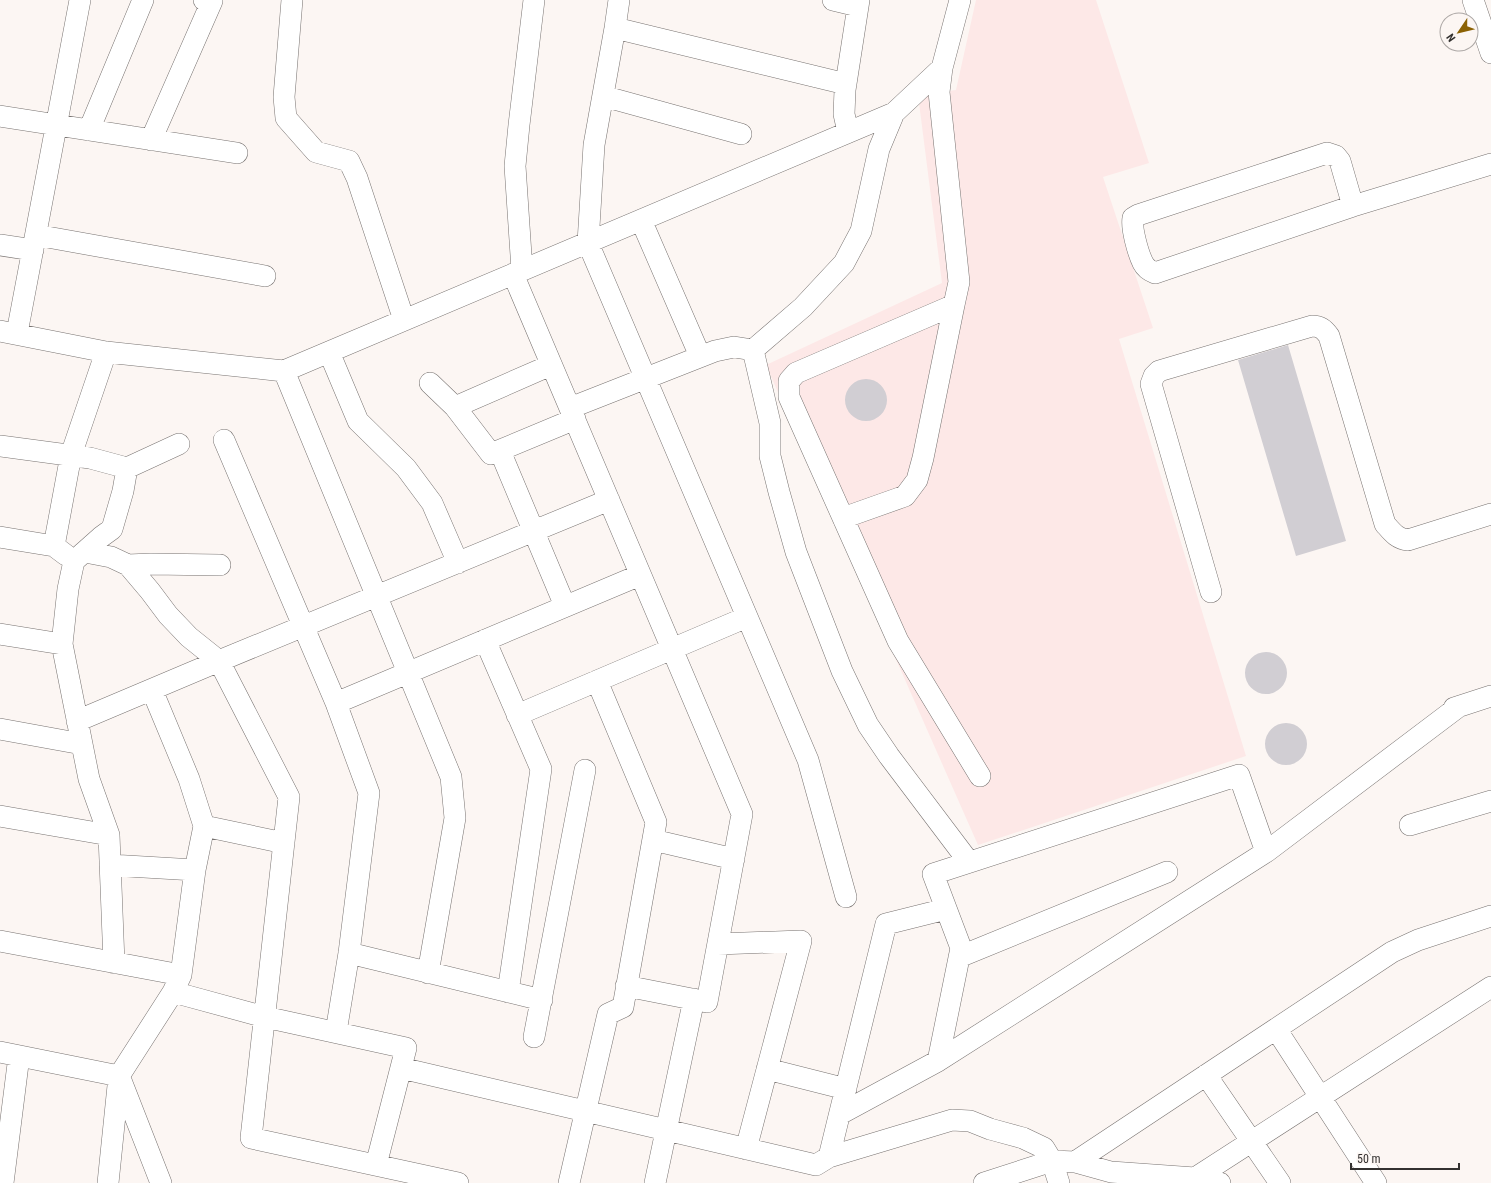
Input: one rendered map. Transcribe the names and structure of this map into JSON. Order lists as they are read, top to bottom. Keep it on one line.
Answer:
{"scale_bar":"50 m","north":"bottom left"}
